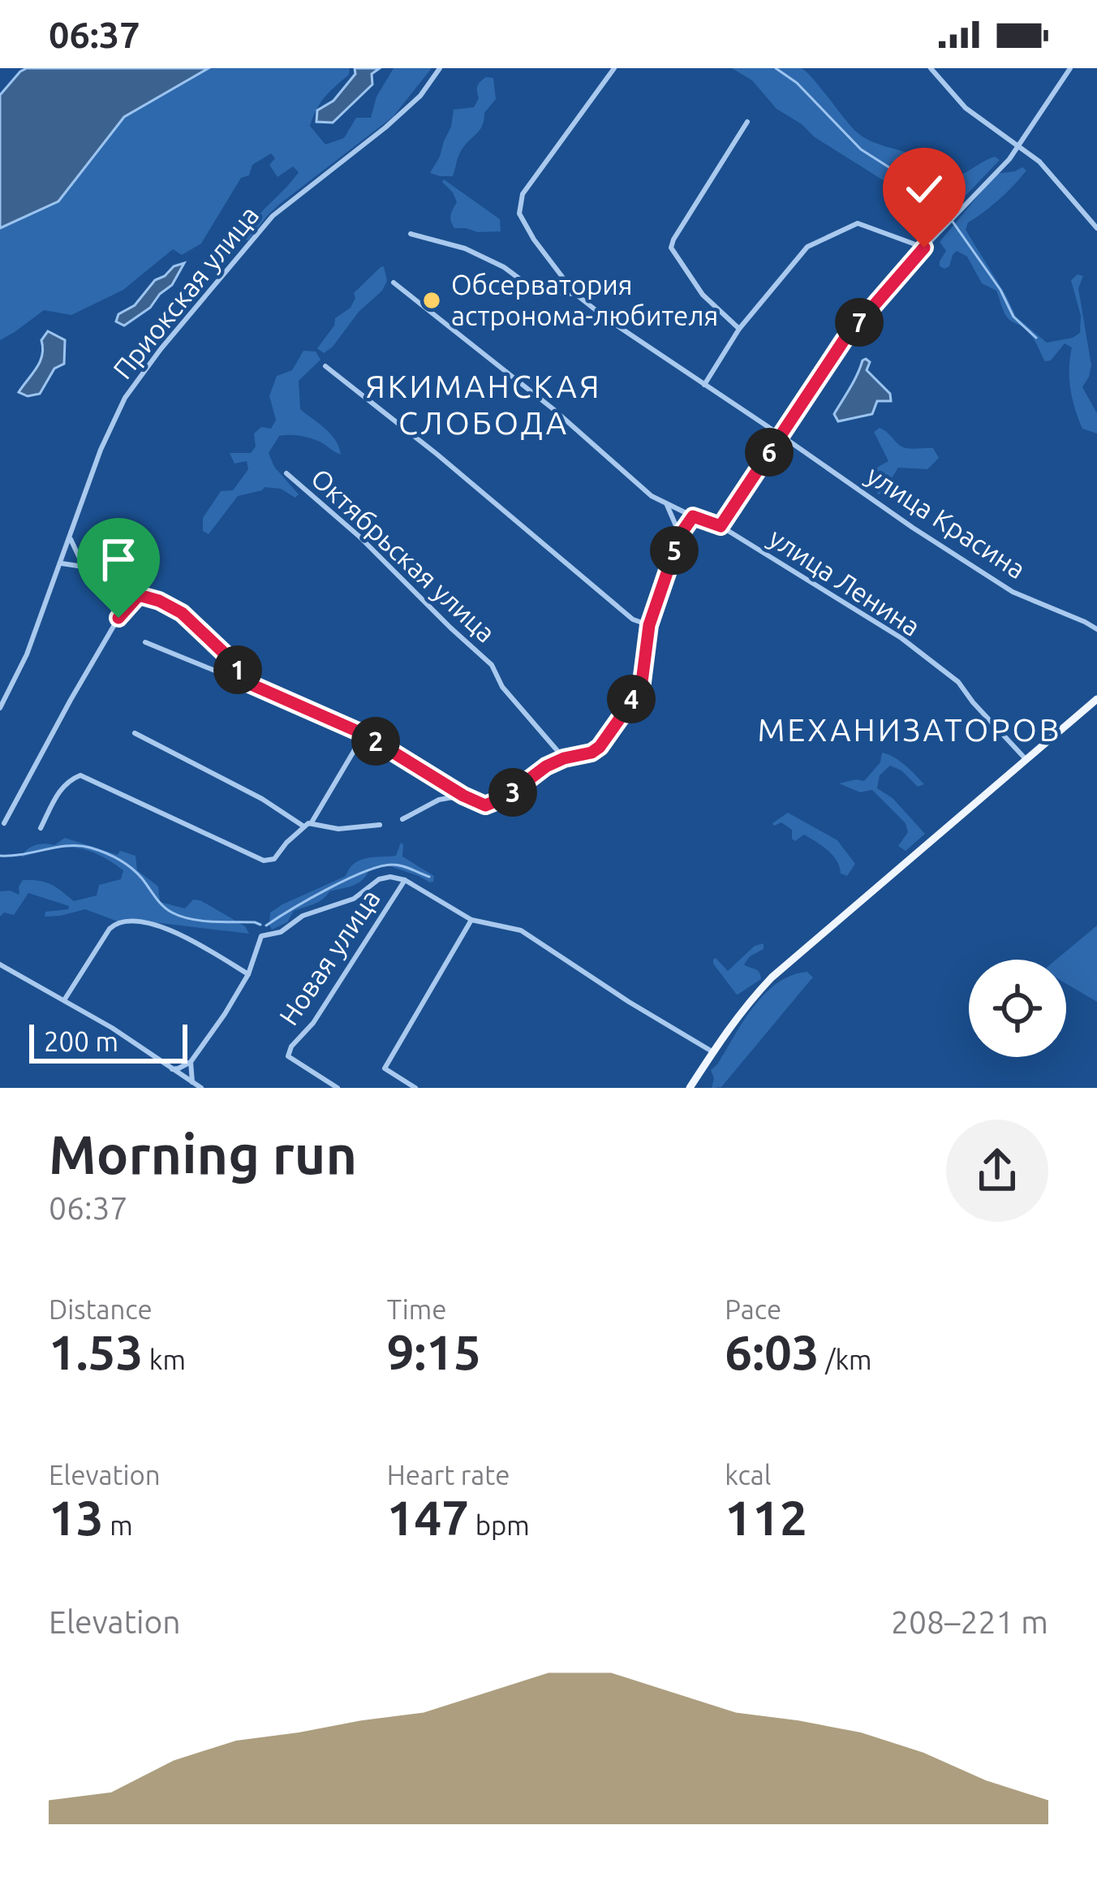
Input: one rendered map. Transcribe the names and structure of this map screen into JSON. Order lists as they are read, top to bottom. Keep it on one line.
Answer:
{"streets":{"street":["Приокская улица","улица Красина","Октябрьская улица","улица Ленина","Новая улица"]},"districts":["ЯКИМАНСКАЯ СЛОБОДА","МЕХАНИЗАТОРОВ"],"places":["Обсерватория астронома-любителя"],"scale_bar":"200 m","page":{"status":"06:37","pins":["7","6","5","1","4","2","3"],"scale":"200 m","heading":["Morning run","06:37"],"stats":[["Distance","1.53 km"],["Time","9:15"],["Pace","6:03 /km"],["Elevation","13 m"],["Heart rate","147 bpm"],["kcal","112"]],"chart":["Elevation","208–221 m"]}}
